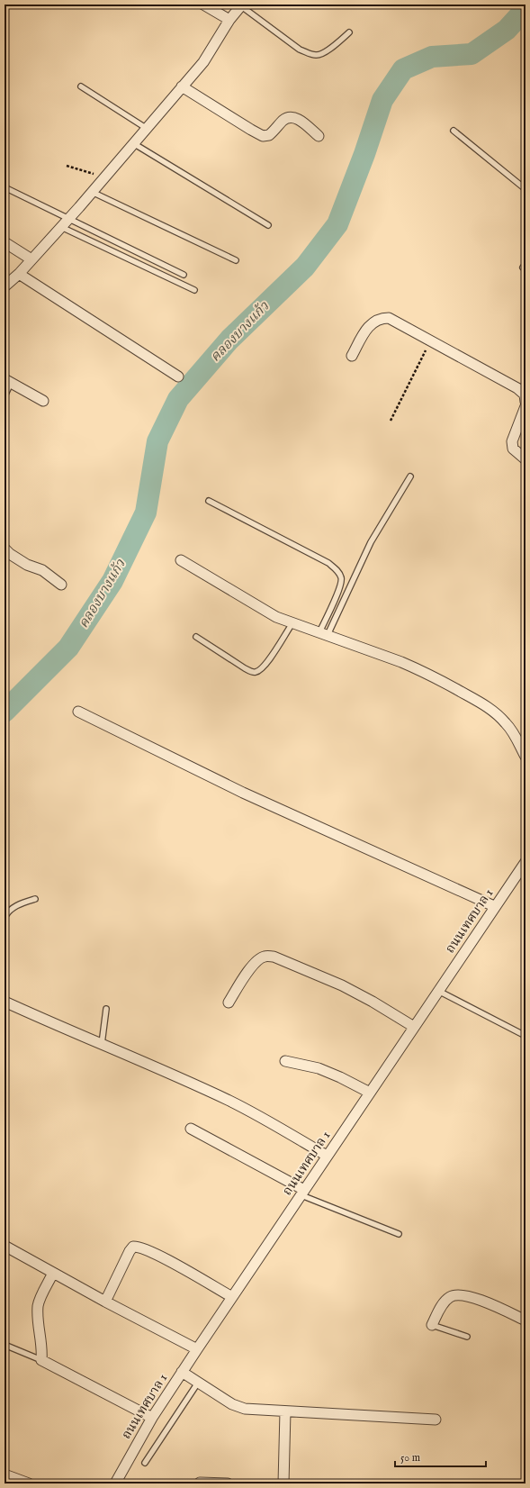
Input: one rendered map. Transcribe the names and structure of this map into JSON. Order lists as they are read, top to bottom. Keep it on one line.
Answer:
{"streets":{"street":["ถนนเทศบาล 1"]},"water":["คลองบางแก้ว"],"scale_bar":"50 m"}
